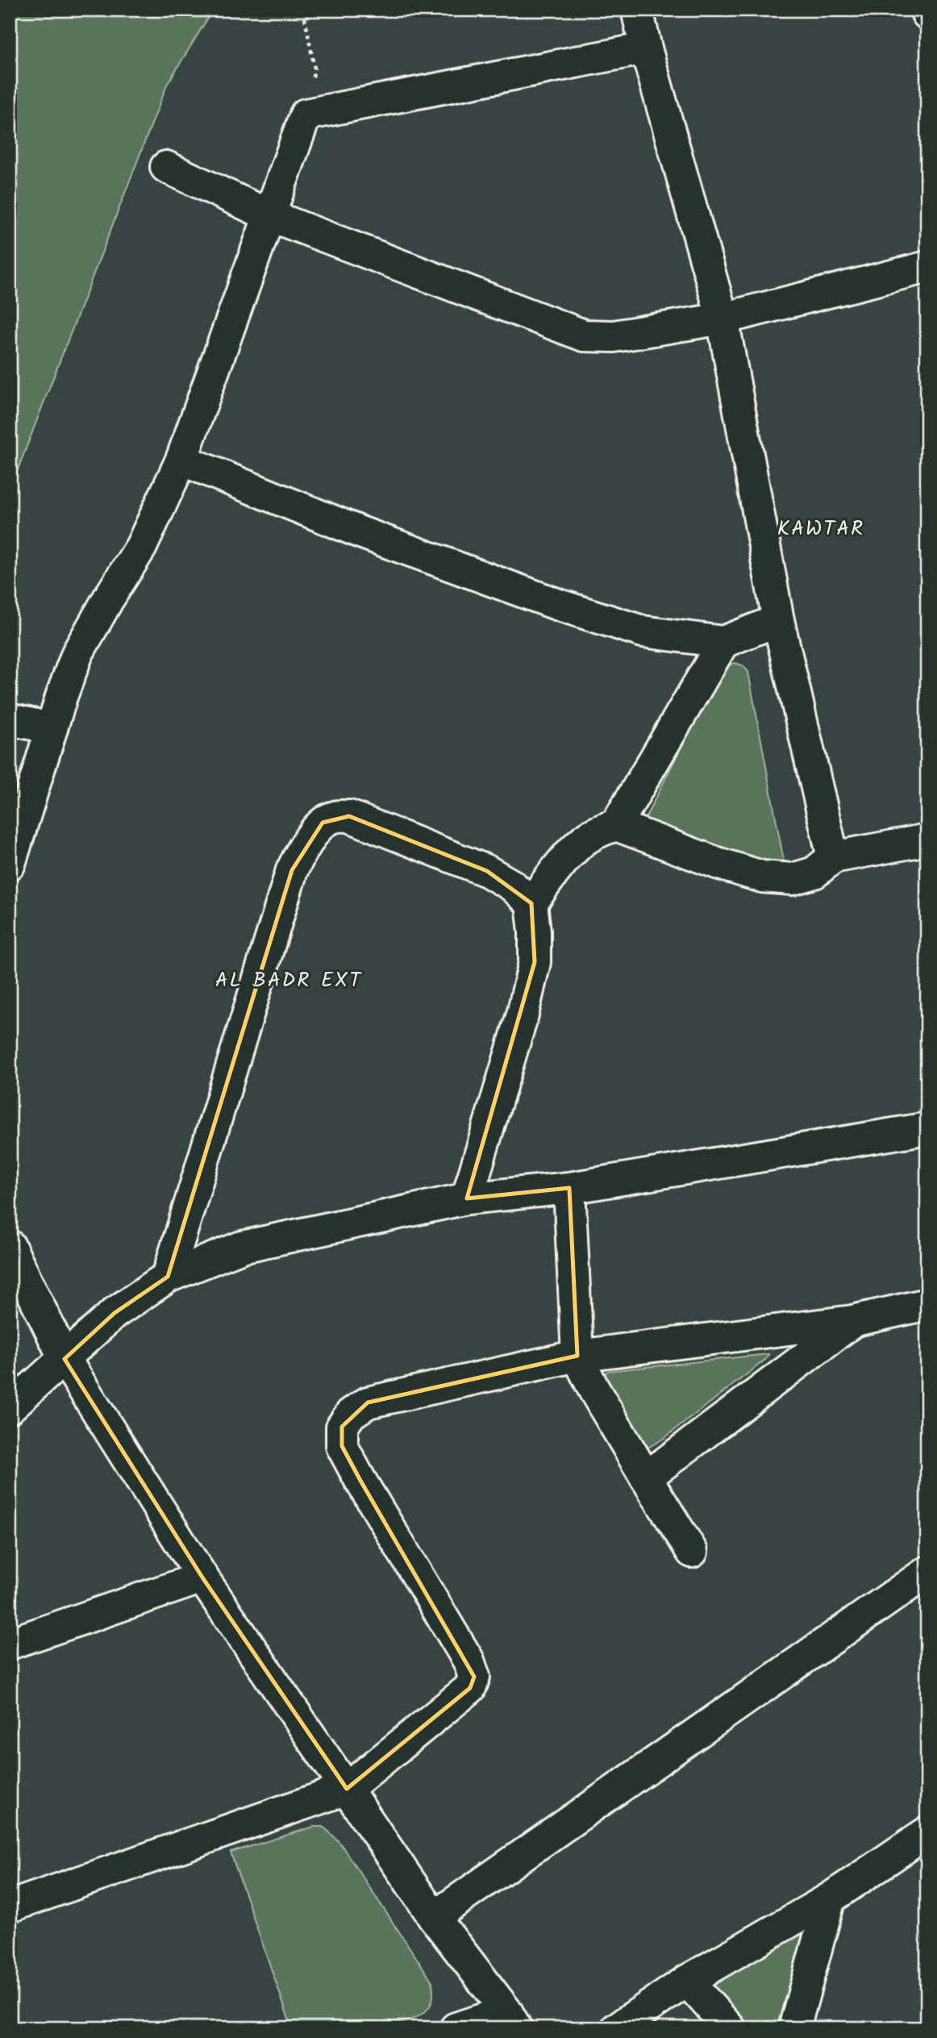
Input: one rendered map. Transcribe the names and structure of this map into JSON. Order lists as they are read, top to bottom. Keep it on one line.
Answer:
{"districts":["KAWTAR","AL BADR EXT"]}
